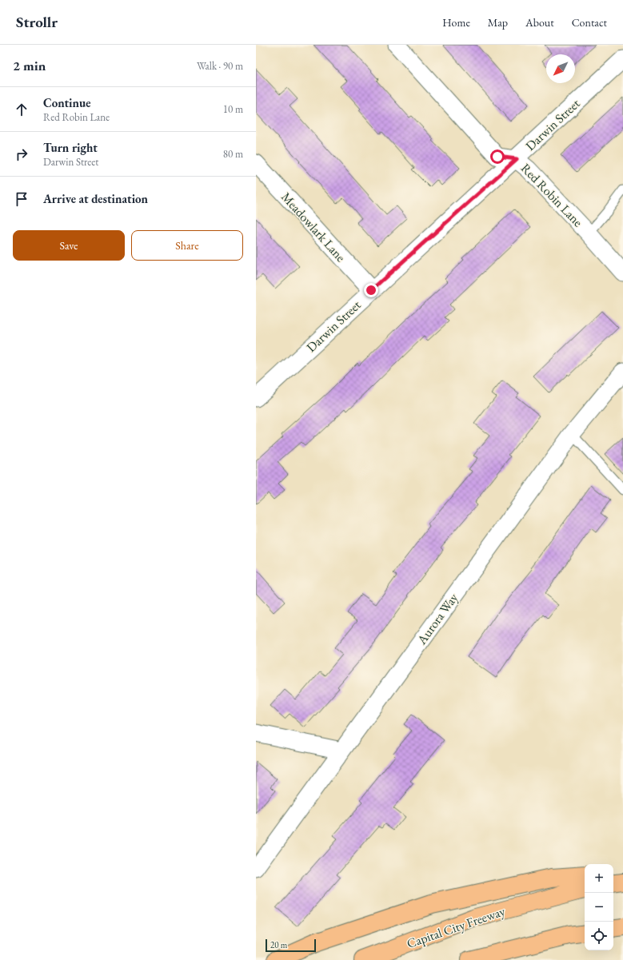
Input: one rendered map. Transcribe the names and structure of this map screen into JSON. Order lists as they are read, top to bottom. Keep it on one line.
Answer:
{"streets":{"highway":["Capital City Freeway"],"street":["Darwin Street","Red Robin Lane","Meadowlark Lane","Aurora Way"]},"crossings":[["Darwin Street","Red Robin Lane"],["Darwin Street","Meadowlark Lane"]],"scale_bar":"20 m","north":"bottom left","page":{"header":"Strollr","nav":["Home","Map","About","Contact"],"heading":["2 min","Walk · 90 m"],"list":[["Continue","Red Robin Lane","10 m"],["Turn right","Darwin Street","80 m"],"Arrive at destination"],"buttons":["Save","Share"],"map_buttons":["+","−"],"scale":"20 m"}}
